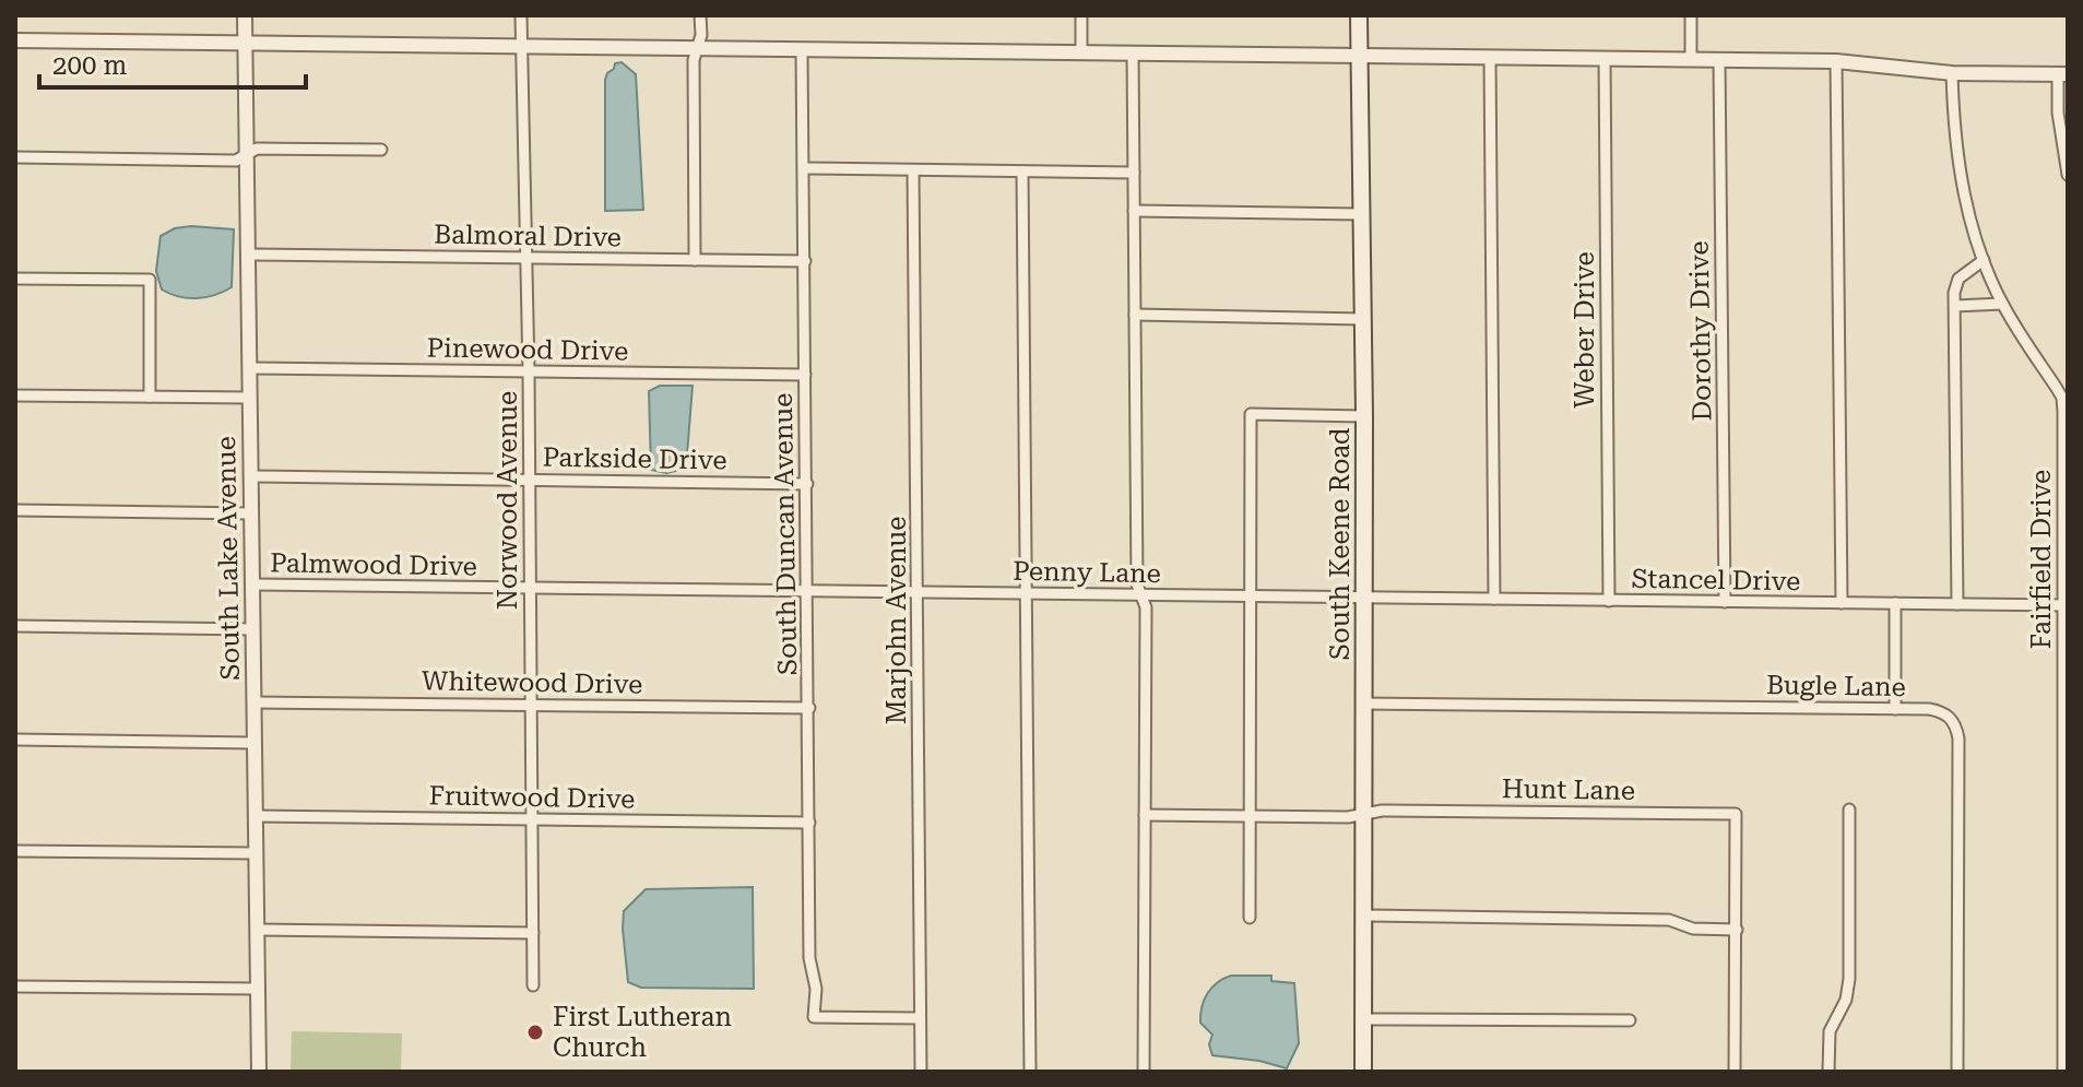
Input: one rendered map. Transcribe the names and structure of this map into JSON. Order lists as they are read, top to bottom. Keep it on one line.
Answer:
{"streets":{"main road":["South Keene Road"],"street":["Balmoral Drive","Weber Drive","Dorothy Drive","Pinewood Drive","Parkside Drive","Norwood Avenue","South Duncan Avenue","South Lake Avenue","Fairfield Drive","Palmwood Drive","Penny Lane","Stancel Drive","Marjohn Avenue","Whitewood Drive","Bugle Lane","Hunt Lane","Fruitwood Drive"]},"crossings":[["Balmoral Drive","Norwood Avenue"],["Balmoral Drive","South Duncan Avenue"],["Balmoral Drive","South Lake Avenue"],["Weber Drive","Stancel Drive"],["Dorothy Drive","Stancel Drive"],["Pinewood Drive","Norwood Avenue"],["Pinewood Drive","South Duncan Avenue"],["Pinewood Drive","South Lake Avenue"],["Parkside Drive","Norwood Avenue"],["Parkside Drive","South Duncan Avenue"],["Parkside Drive","South Lake Avenue"],["Norwood Avenue","Palmwood Drive"],["Norwood Avenue","Whitewood Drive"],["Norwood Avenue","Fruitwood Drive"],["South Duncan Avenue","Palmwood Drive"],["South Duncan Avenue","Penny Lane"],["South Duncan Avenue","Marjohn Avenue"],["South Duncan Avenue","Whitewood Drive"],["South Duncan Avenue","Fruitwood Drive"],["South Keene Road","Penny Lane"],["South Keene Road","Stancel Drive"],["South Keene Road","Bugle Lane"],["South Keene Road","Hunt Lane"],["South Lake Avenue","Palmwood Drive"],["South Lake Avenue","Whitewood Drive"],["South Lake Avenue","Fruitwood Drive"],["Fairfield Drive","Stancel Drive"],["Palmwood Drive","Penny Lane"],["Penny Lane","Stancel Drive"],["Penny Lane","Marjohn Avenue"]],"places":["First Lutheran Church"],"scale_bar":"200 m"}
